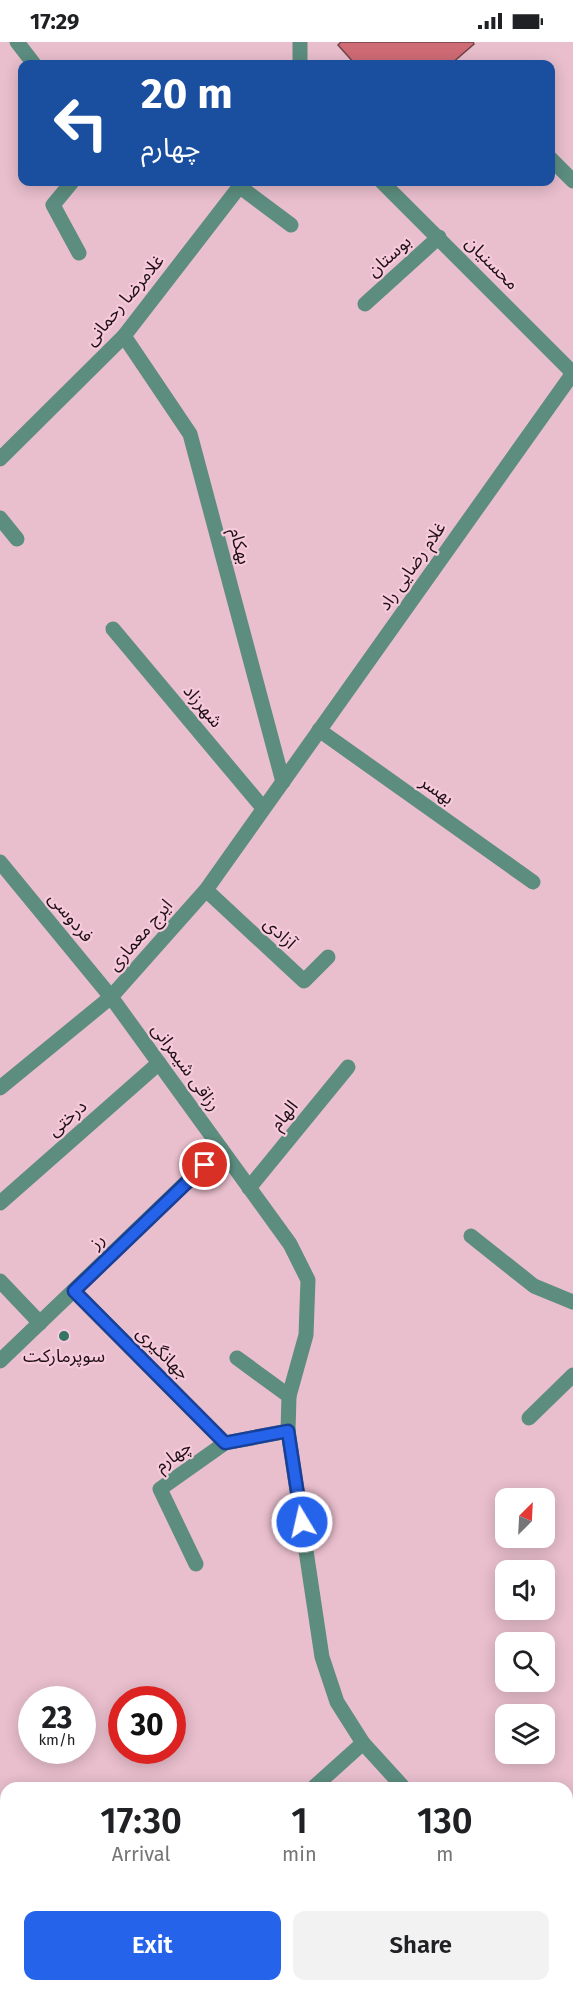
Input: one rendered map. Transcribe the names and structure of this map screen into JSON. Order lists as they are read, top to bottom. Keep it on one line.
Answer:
{"streets":{"street":["بوستان","محسنیان","غلامرضا رحمانی","بهکام","غلام رضایی راد","شهرزاد","بهسر","فردوسی","آزادی","ایرج معماری","رزاقی شیمرانی","الهام","درختی","رز","جهانگیری","چهارم"]},"crossings":[["بوستان","محسنیان"],["محسنیان","غلام رضایی راد"],["غلامرضا رحمانی","بهکام"],["بهکام","غلام رضایی راد"],["بهکام","ایرج معماری"],["غلام رضایی راد","بهسر"],["غلام رضایی راد","ایرج معماری"],["شهرزاد","ایرج معماری"],["فردوسی","ایرج معماری"],["فردوسی","رزاقی شیمرانی"],["آزادی","ایرج معماری"],["ایرج معماری","رزاقی شیمرانی"],["رزاقی شیمرانی","الهام"],["رزاقی شیمرانی","درختی"],["رزاقی شیمرانی","رز"],["رز","جهانگیری"],["جهانگیری","چهارم"]],"places":["سوپرمارکت"],"north":"top right","page":{"status":"17:29","turn":["20 m","چهارم"],"speed":"23 km/h","limit":"30","eta":["17:30","Arrival","1","min","130","m"],"buttons":["Exit","Share"]}}
